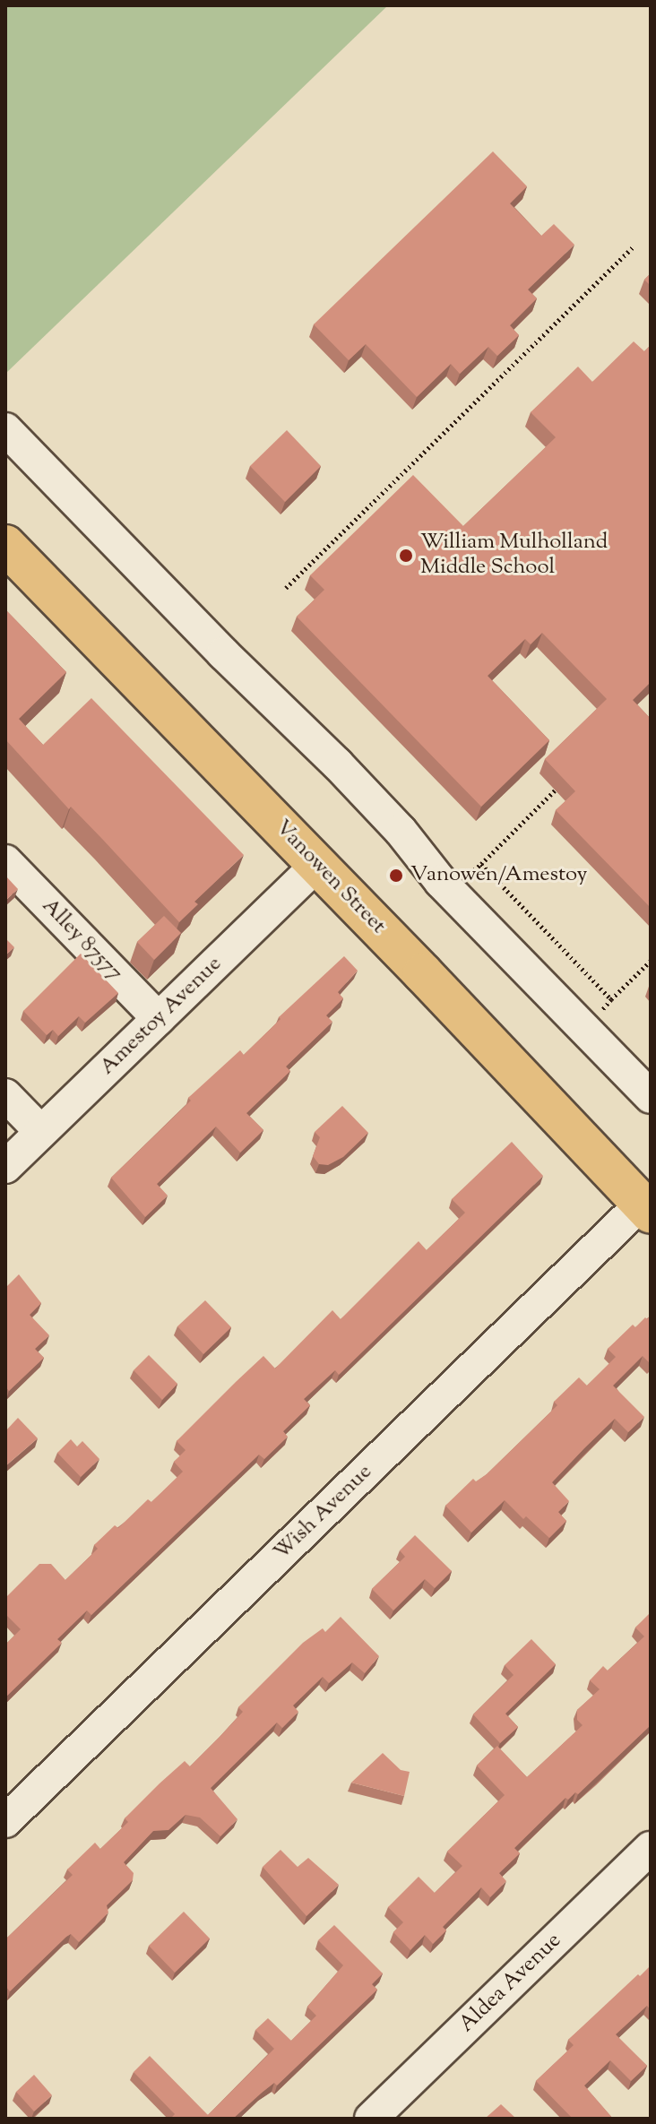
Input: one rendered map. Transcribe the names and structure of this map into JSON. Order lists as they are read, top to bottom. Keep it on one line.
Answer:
{"streets":{"main road":["Vanowen Street"],"street":["Alley 87577","Amestoy Avenue","Wish Avenue","Aldea Avenue"]},"crossings":[["Vanowen Street","Amestoy Avenue"],["Vanowen Street","Wish Avenue"],["Alley 87577","Amestoy Avenue"]],"places":["William Mulholland Middle School","Vanowen/Amestoy"]}
